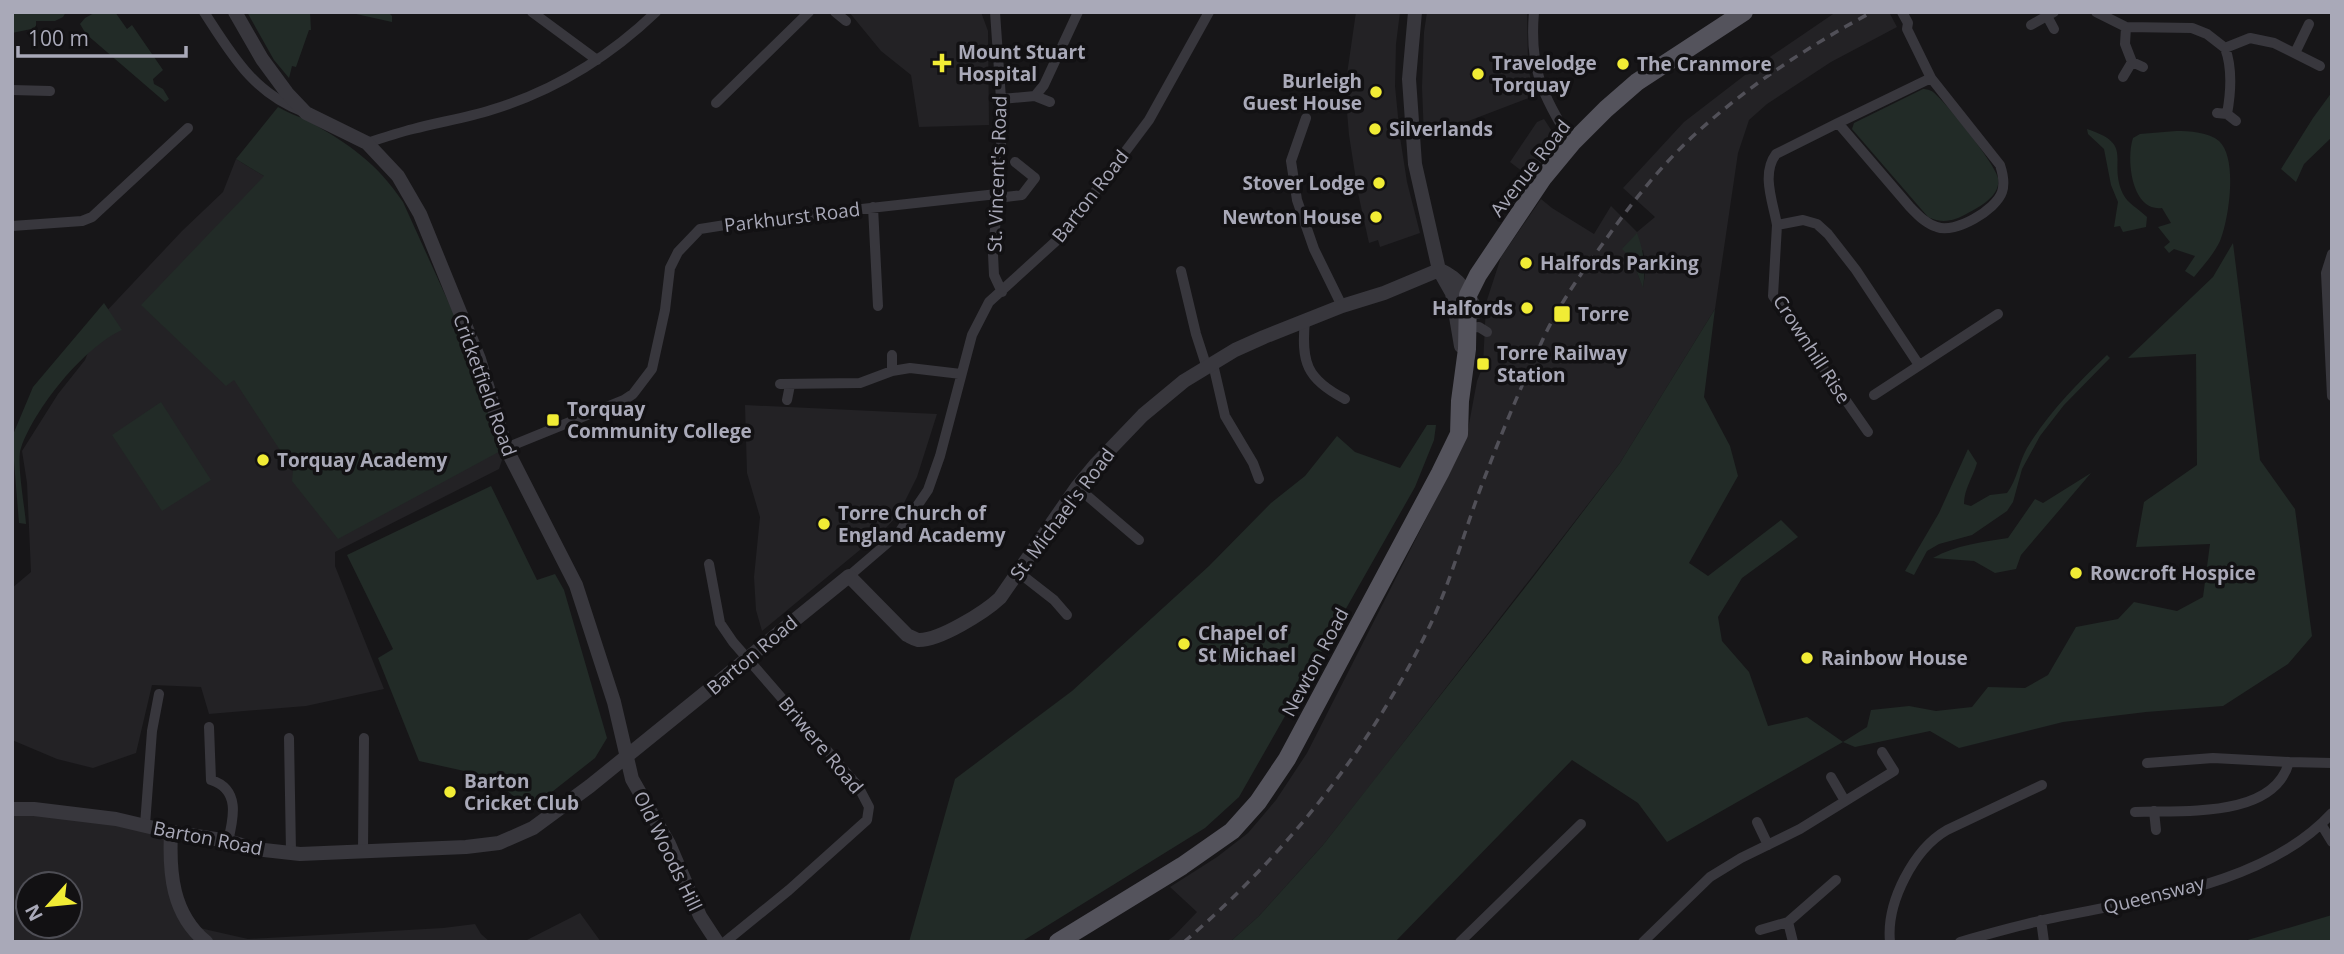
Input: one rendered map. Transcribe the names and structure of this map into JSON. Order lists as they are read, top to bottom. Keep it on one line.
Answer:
{"streets":{"main road":["Avenue Road","Newton Road"],"street":["St. Vincent's Road","Barton Road","Parkhurst Road","Crownhill Rise","Cricketfield Road","St. Michael's Road","Briwere Road","Old Woods Hill","Queensway"]},"crossings":[["Avenue Road","Newton Road"],["St. Vincent's Road","Barton Road"],["St. Vincent's Road","Parkhurst Road"],["Barton Road","Cricketfield Road"],["Barton Road","St. Michael's Road"],["Barton Road","Briwere Road"],["Barton Road","Old Woods Hill"],["Parkhurst Road","Cricketfield Road"],["Cricketfield Road","Old Woods Hill"],["St. Michael's Road","Newton Road"]],"places":{"health":["Mount Stuart Hospital"],"other":["The Cranmore","Travelodge Torquay","Burleigh Guest House","Silverlands","Stover Lodge","Newton House","Halfords Parking","Halfords","Torquay Academy","Torre Church of England Academy","Rowcroft Hospice","Chapel of St Michael","Rainbow House","Barton Cricket Club"],"transit":["Torre","Torre Railway Station","Torquay Community College"]},"scale_bar":"100 m","north":"bottom left"}
